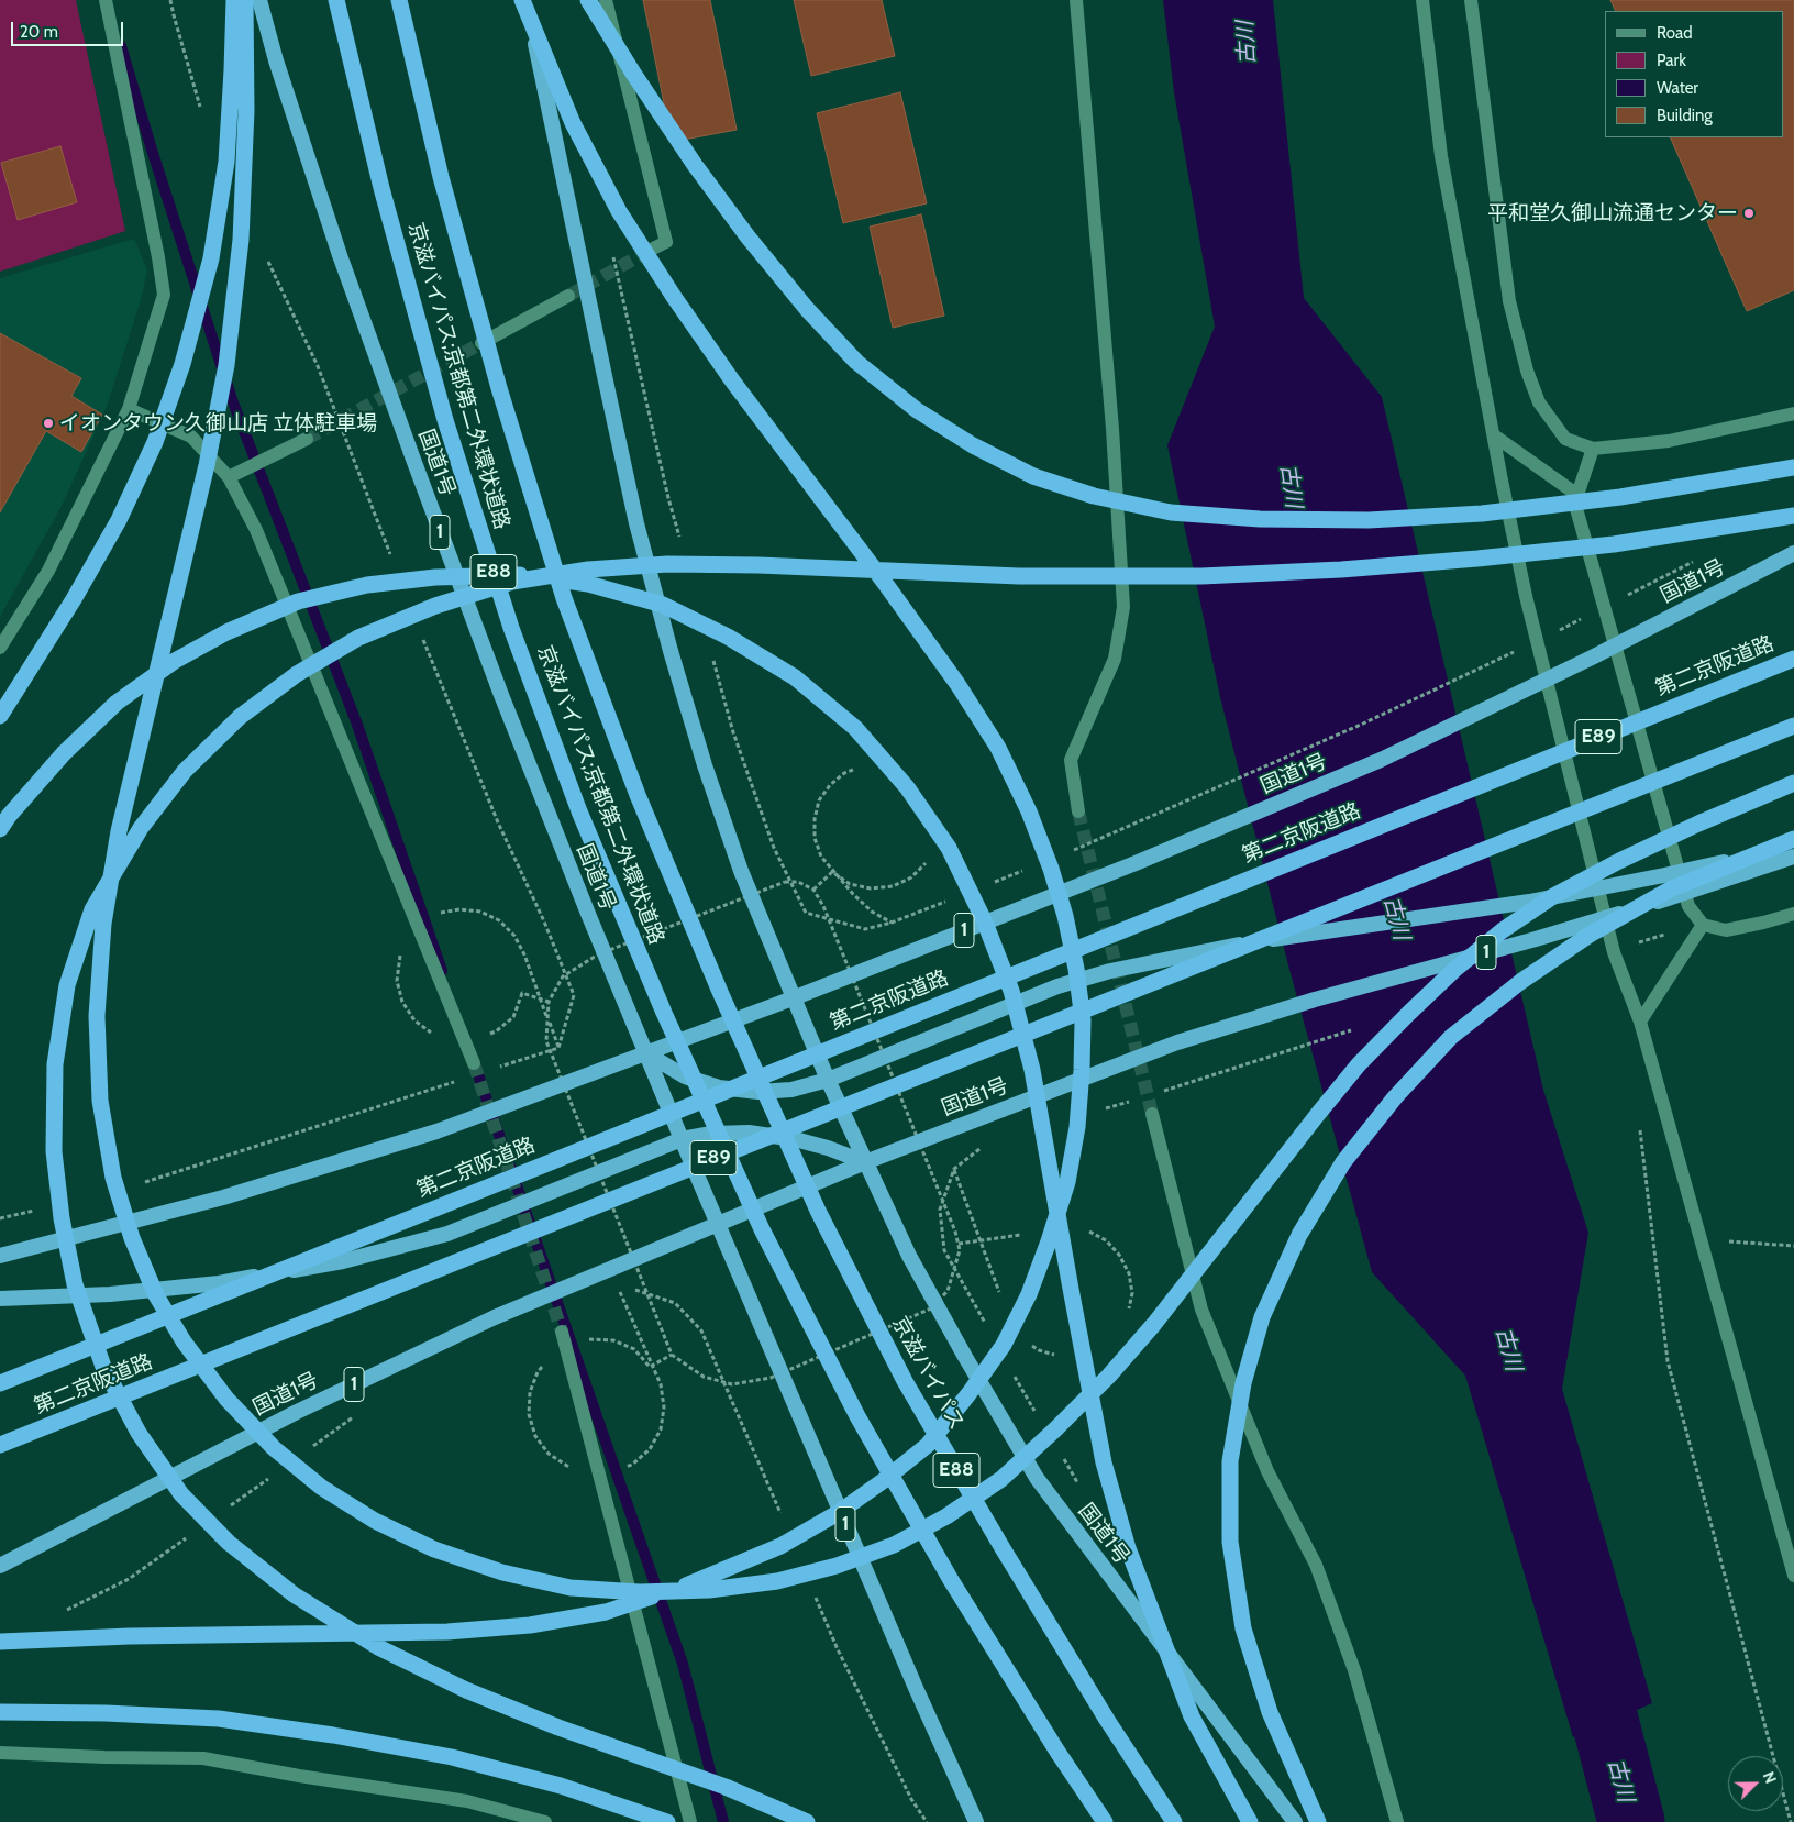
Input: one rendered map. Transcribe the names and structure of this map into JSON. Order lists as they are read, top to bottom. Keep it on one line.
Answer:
{"streets":{"highway":["京滋バイパス;京都第二外環状道路","国道1号","1","E88","第二京阪道路","E89","京滋バイパス"]},"crossings":[["京滋バイパス;京都第二外環状道路","京滋バイパス"]],"water":["古川"],"places":["平和堂久御山流通センター","イオンタウン久御山店 立体駐車場"],"legend":["Road","Park","Water","Building"],"scale_bar":"20 m","north":"top right"}
